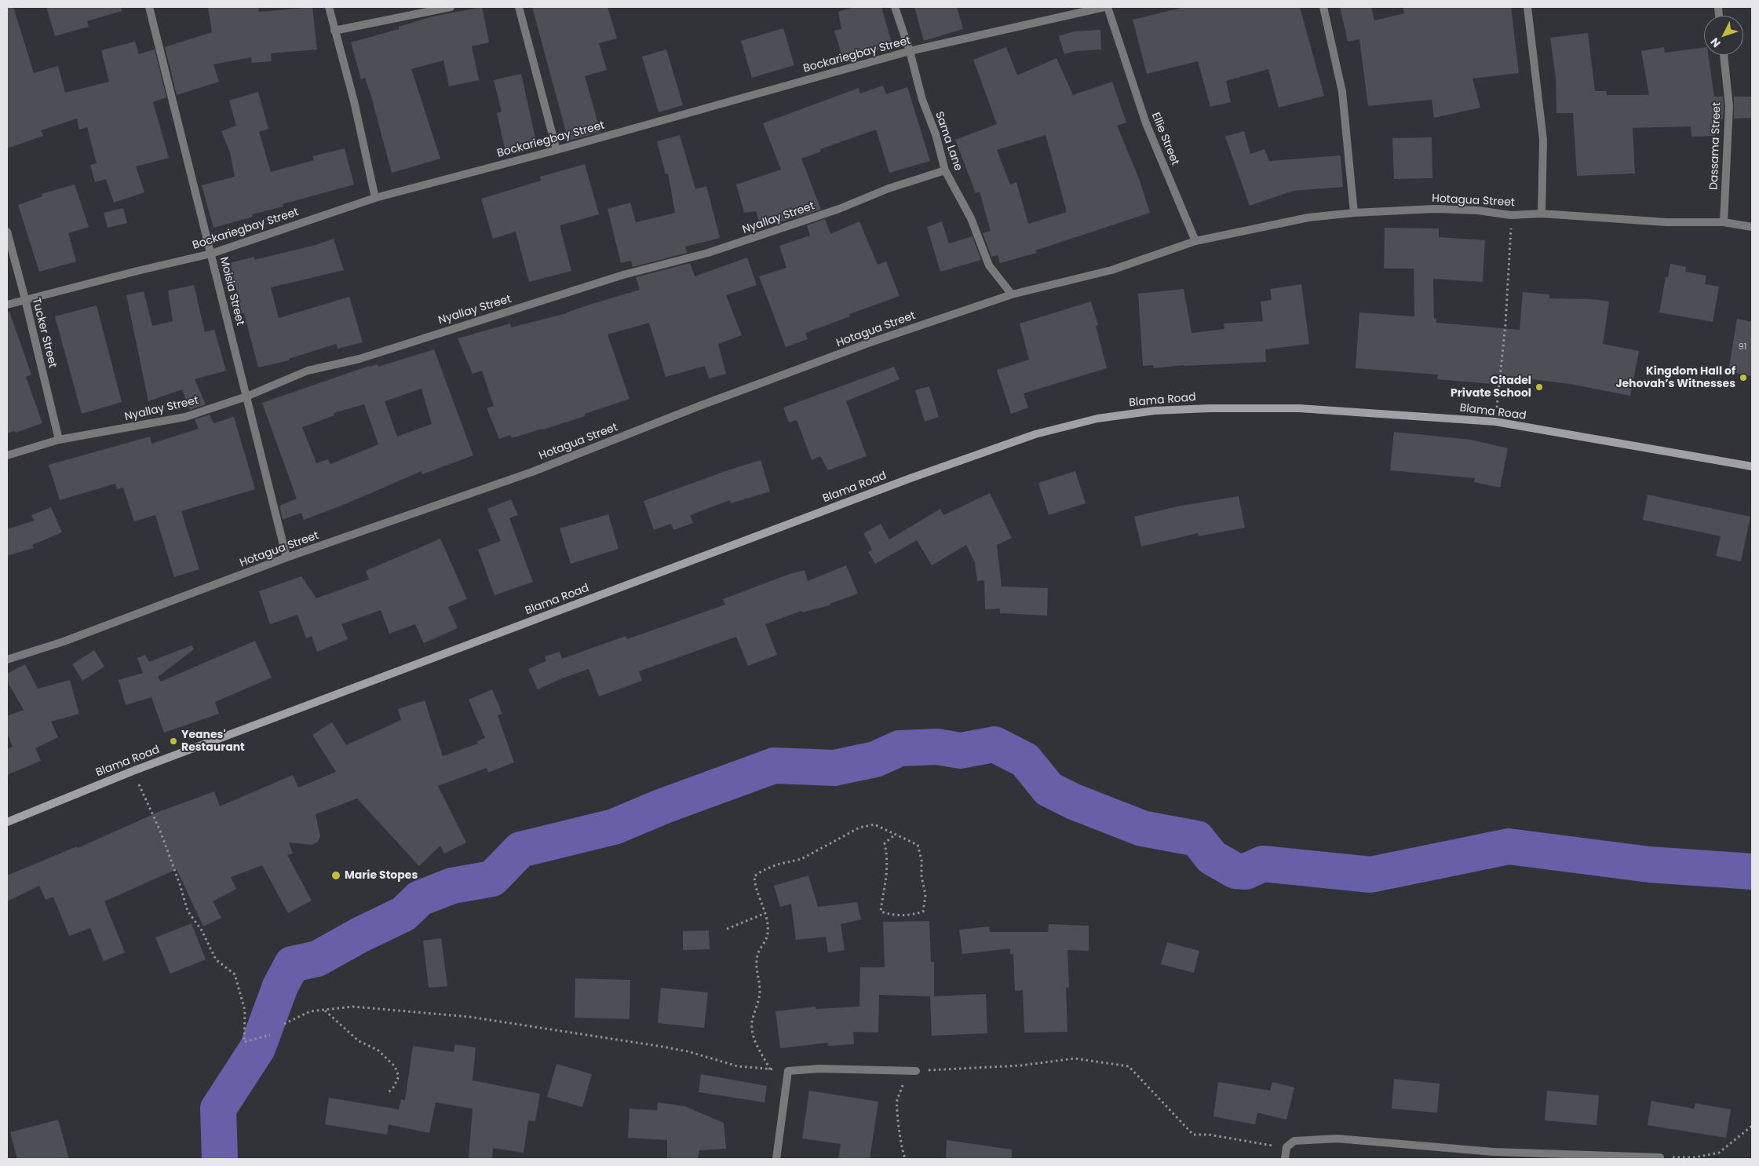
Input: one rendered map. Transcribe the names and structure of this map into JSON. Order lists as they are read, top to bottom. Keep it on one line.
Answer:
{"streets":{"street":["Bockariegbay Street","Ellie Street","Sama Lane","Dassama Street","Hotagua Street","Nyallay Street","Moisia Street","Tucker Street","Blama Road"]},"crossings":[["Bockariegbay Street","Sama Lane"],["Bockariegbay Street","Moisia Street"],["Bockariegbay Street","Tucker Street"],["Ellie Street","Hotagua Street"],["Sama Lane","Hotagua Street"],["Sama Lane","Nyallay Street"],["Dassama Street","Hotagua Street"],["Hotagua Street","Moisia Street"],["Nyallay Street","Moisia Street"],["Nyallay Street","Tucker Street"]],"places":["Kingdom Hall of Jehovah’s Witnesses","Citadel Private School","Yeanes' Restaurant","Marie Stopes"],"house_numbers":["91"],"north":"bottom left"}
